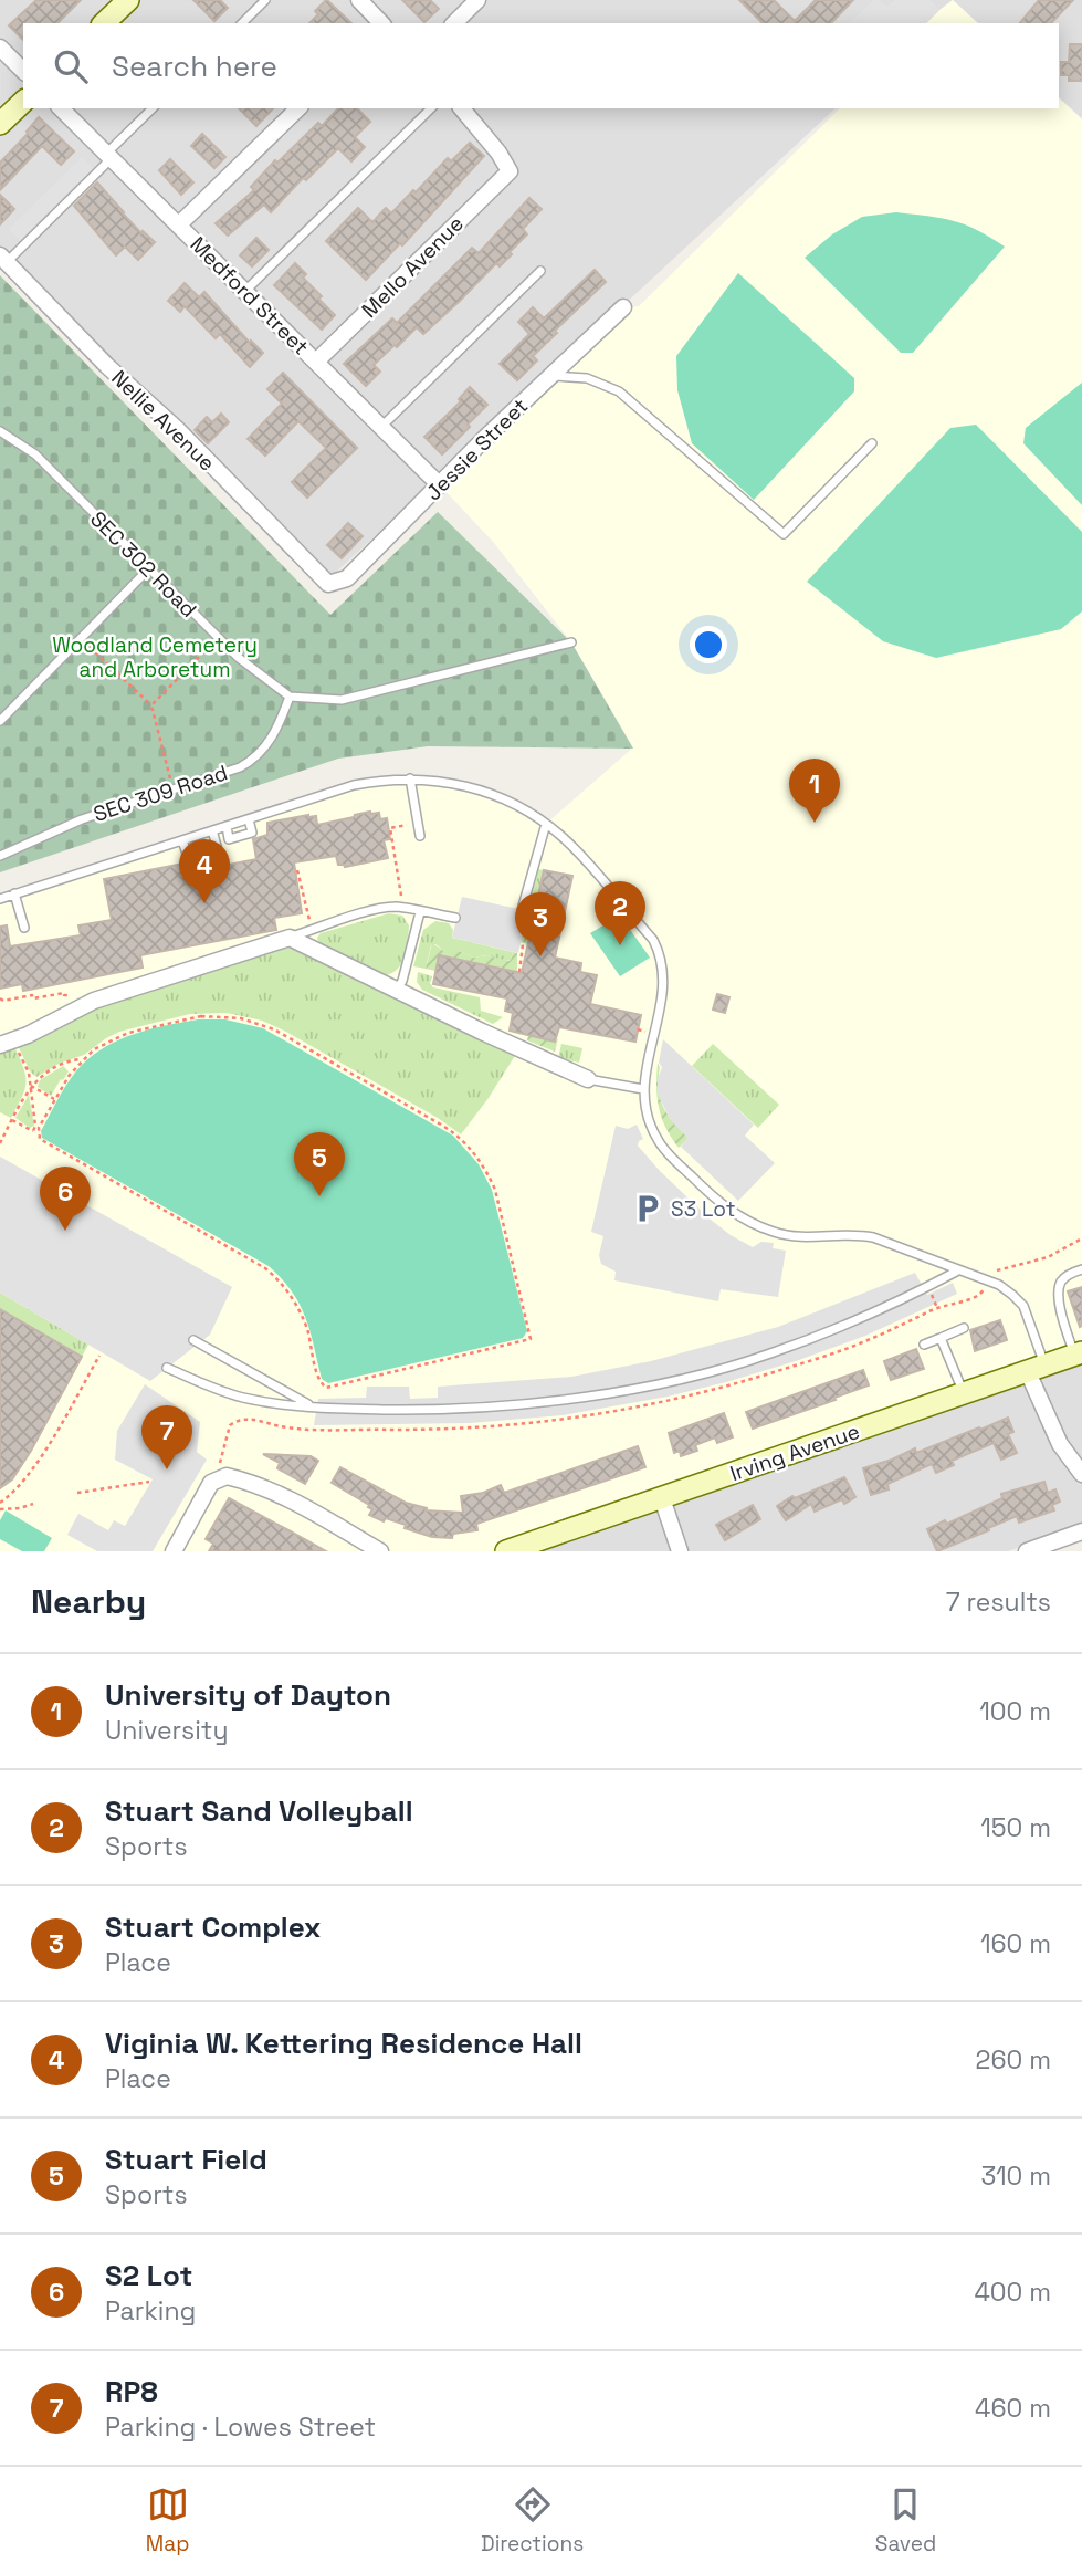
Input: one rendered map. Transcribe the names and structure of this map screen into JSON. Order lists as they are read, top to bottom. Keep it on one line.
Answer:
{"streets":{"street":["Mello Avenue","Medford Street","Nellie Avenue","Jessie Street","Irving Avenue"],"lane":["SEC 302 Road","SEC 309 Road"]},"crossings":[["Mello Avenue","Medford Street"],["Medford Street","Jessie Street"],["Nellie Avenue","Jessie Street"],["SEC 302 Road","SEC 309 Road"]],"parks":["Woodland Cemetery and Arboretum"],"places":{"parking":["S3 Lot"]},"page":{"search":"Search here","pins":["1","4","2","3","5","6","7"],"heading":["Nearby","7 results"],"list":[{"mark":"1","name":"University of Dayton","note":"University","value":"100 m"},{"mark":"2","name":"Stuart Sand Volleyball","note":"Sports","value":"150 m"},{"mark":"3","name":"Stuart Complex","note":"Place","value":"160 m"},{"mark":"4","name":"Viginia W. Kettering Residence Hall","note":"Place","value":"260 m"},{"mark":"5","name":"Stuart Field","note":"Sports","value":"310 m"},{"mark":"6","name":"S2 Lot","note":"Parking","value":"400 m"},{"mark":"7","name":"RP8","note":"Parking · Lowes Street","value":"460 m"}],"nav":["Map","Directions","Saved"]}}
